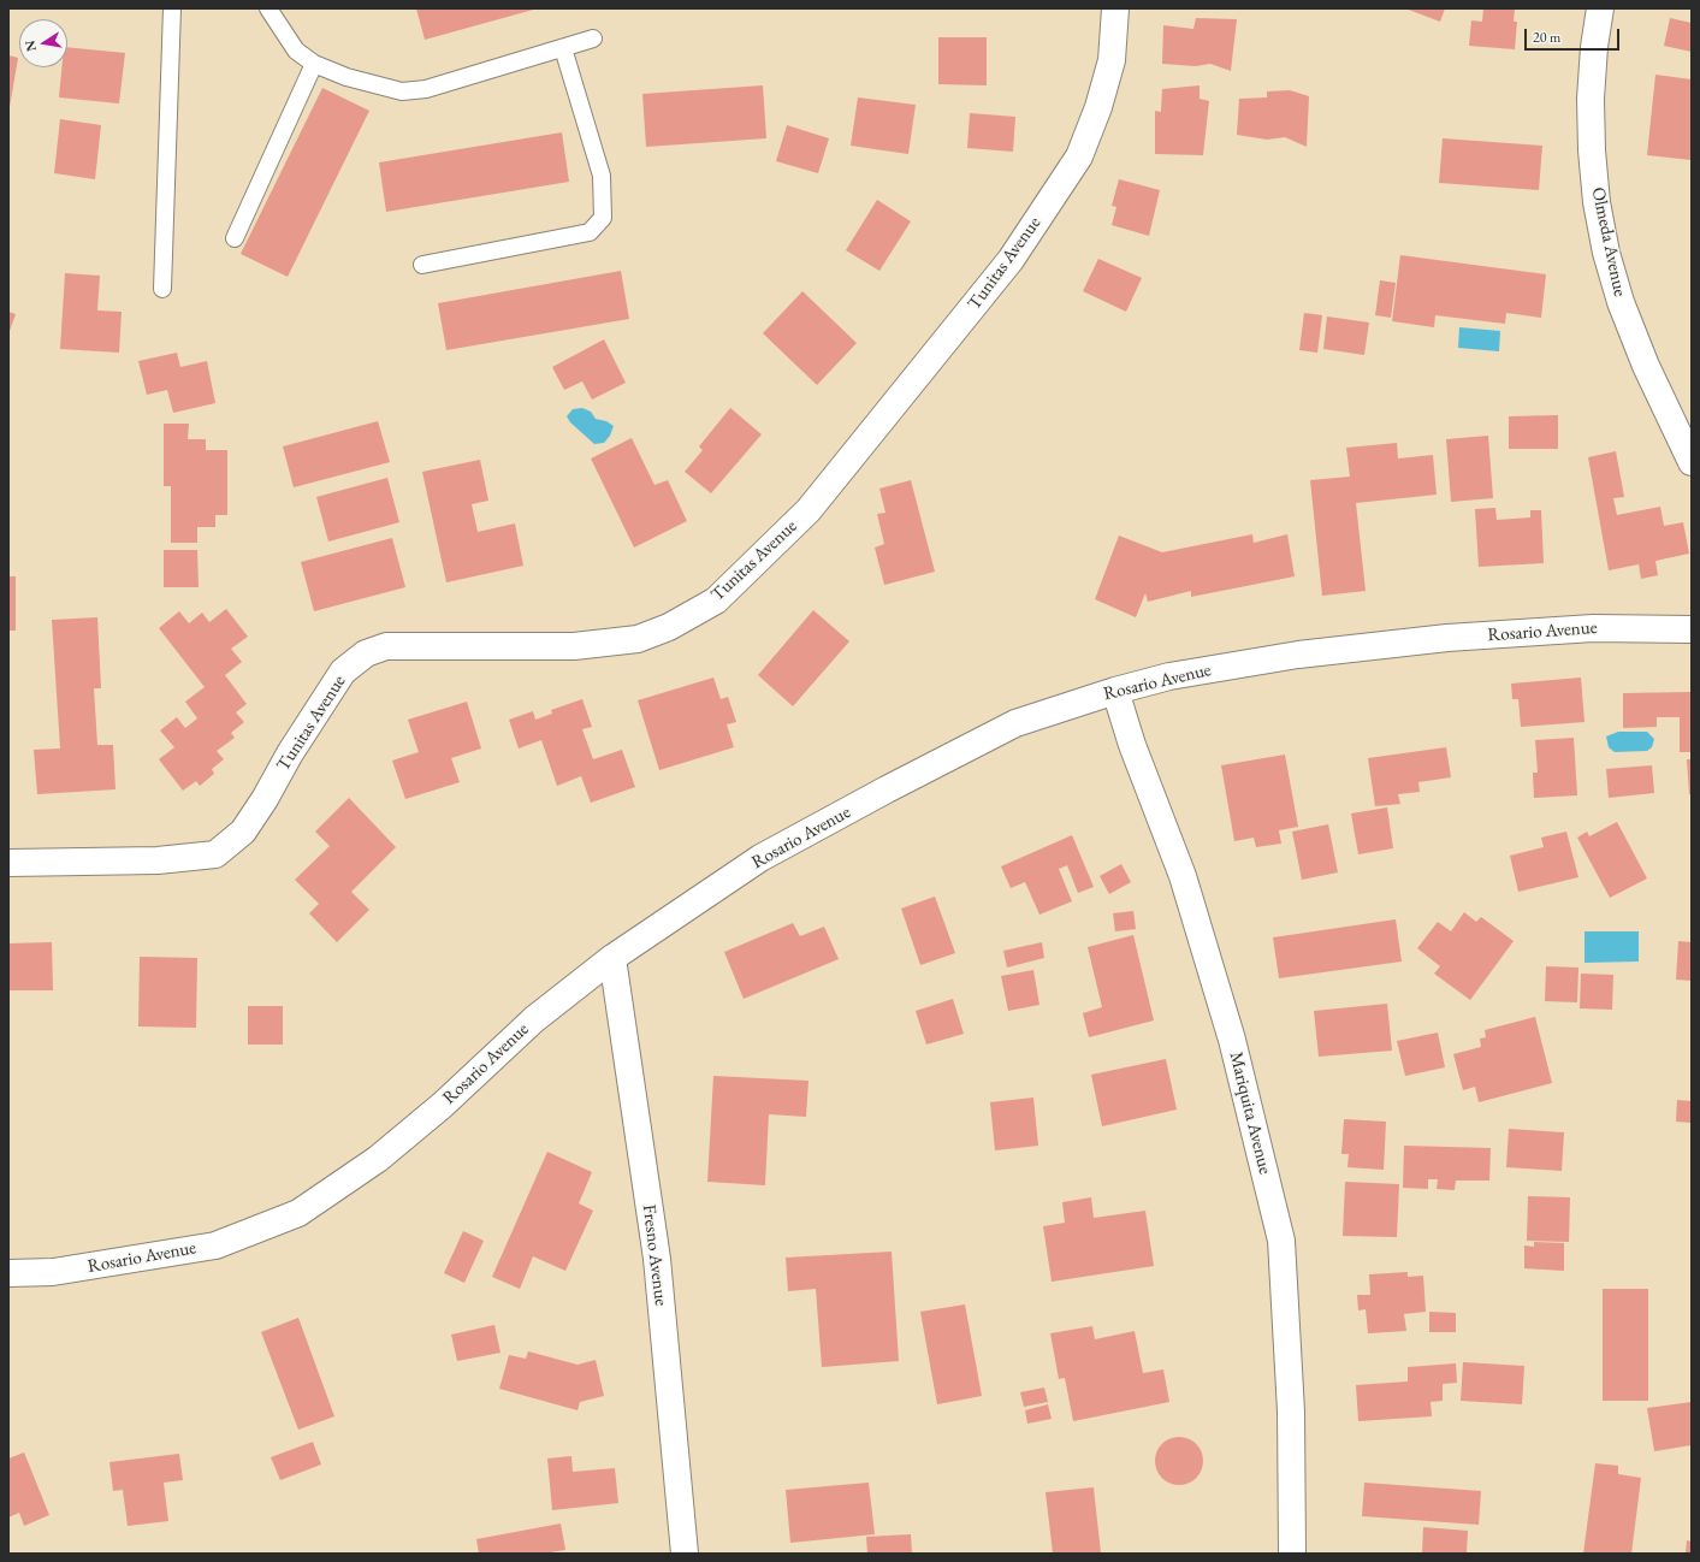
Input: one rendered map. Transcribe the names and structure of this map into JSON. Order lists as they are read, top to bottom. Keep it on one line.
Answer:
{"streets":{"street":["Olmeda Avenue","Tunitas Avenue","Rosario Avenue","Mariquita Avenue","Fresno Avenue"]},"crossings":[["Rosario Avenue","Mariquita Avenue"],["Rosario Avenue","Fresno Avenue"]],"scale_bar":"20 m","north":"left"}
